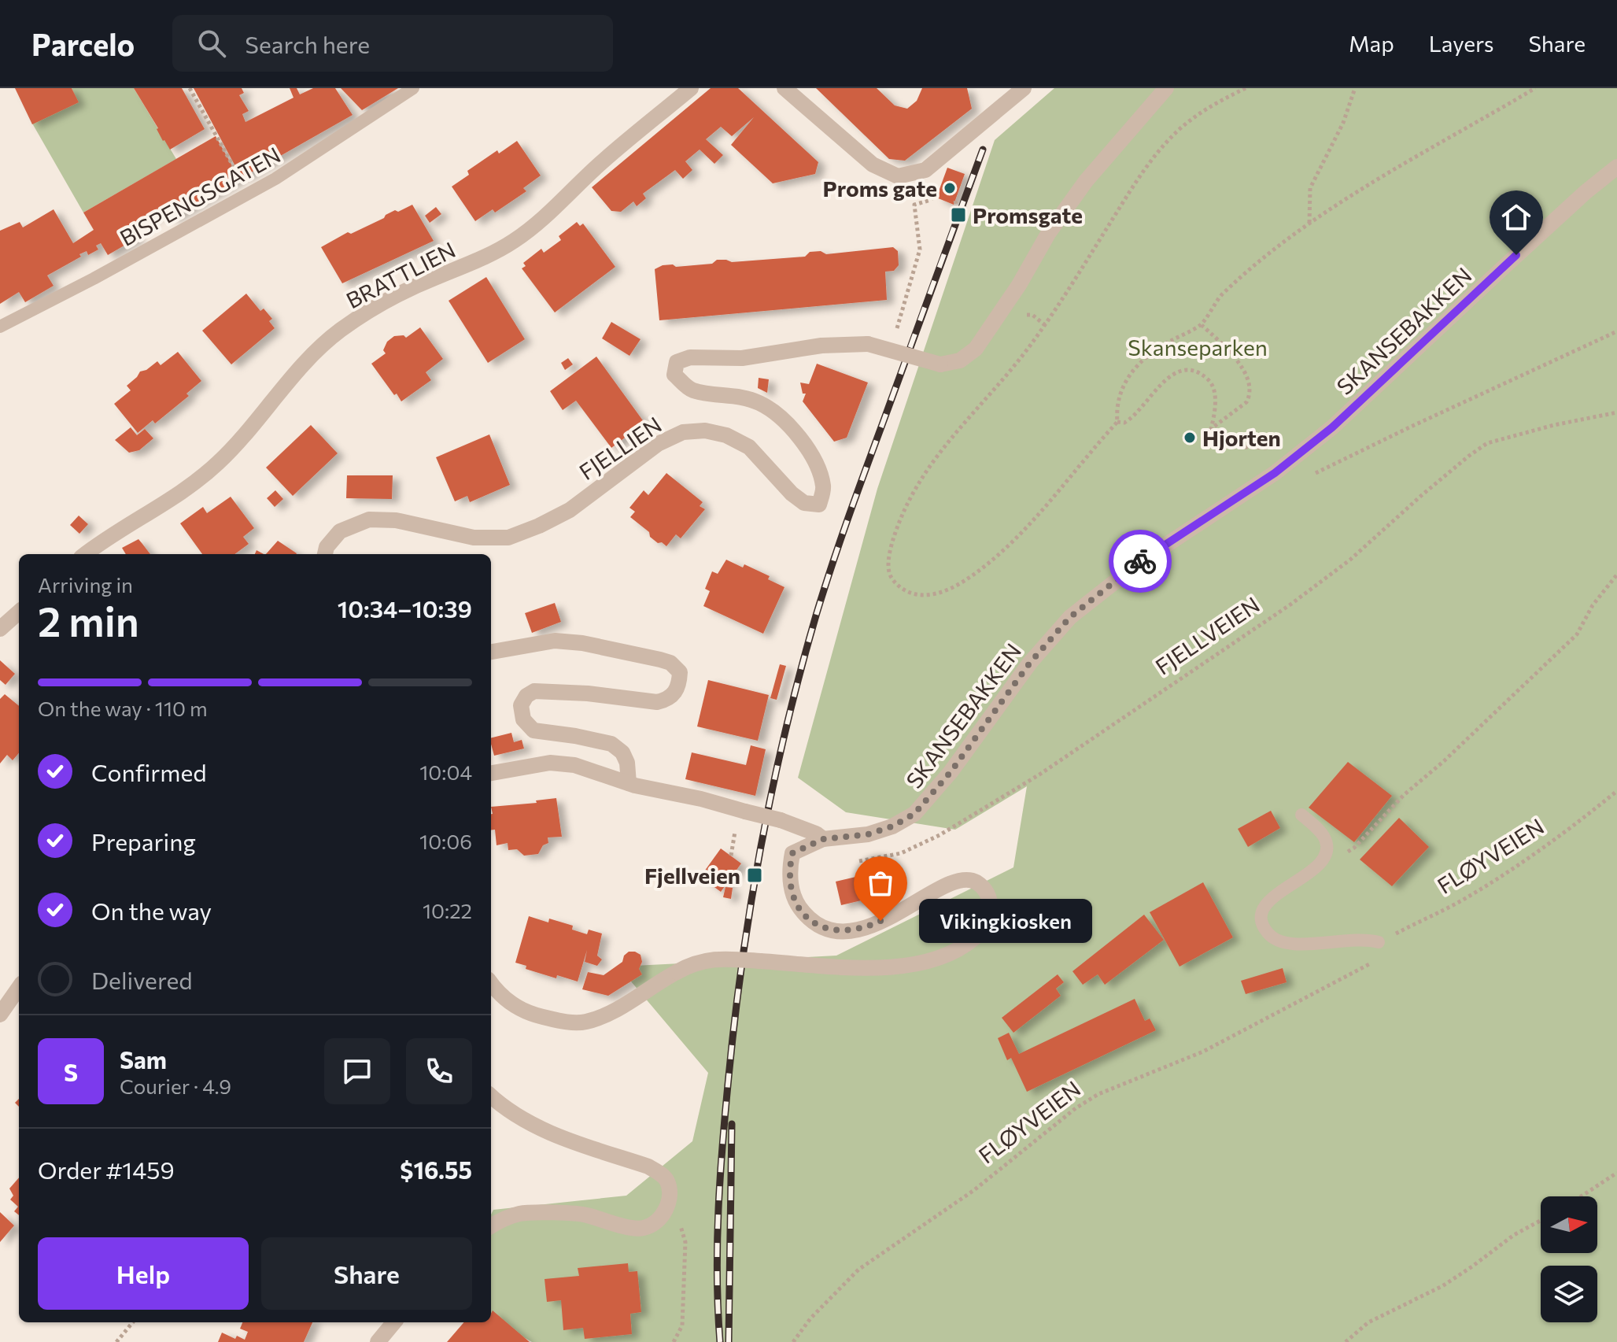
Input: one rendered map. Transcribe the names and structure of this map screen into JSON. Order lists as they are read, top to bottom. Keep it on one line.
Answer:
{"streets":{"street":["BRATTLIEN","SKANSEBAKKEN","FJELLIEN"],"lane":["BISPENGSGATEN"],"path":["FJELLVEIEN","FLØYVEIEN"]},"parks":["Skanseparken"],"places":{"other":["Proms gate","Hjorten","Vikingkiosken"],"transit":["Promsgate","Fjellveien"]},"north":"right","page":{"header":"Parcelo","search":"Search here","nav":["Map","Layers","Share"],"heading":["2 min","Arriving in","10:34–10:39"],"panel":["Sam","Courier · 4.9","Order #1459","$16.55"],"bar":"On the way · 110 m","list":[["Confirmed","10:04"],["Preparing","10:06"],["On the way","10:22"],"Delivered"],"bubble":"Vikingkiosken","round":"S","buttons":["Help","Share"]}}
